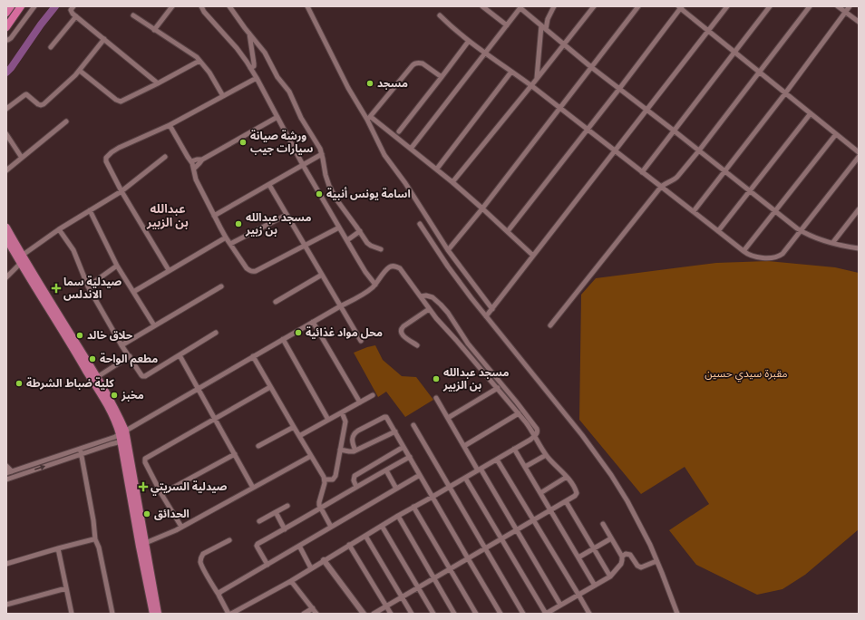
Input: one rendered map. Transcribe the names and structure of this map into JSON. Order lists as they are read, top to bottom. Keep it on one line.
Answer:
{"districts":["عبدالله بن الزبير"],"parks":["مقبرة سيدي حسين"],"places":{"other":["مسجد","ورشة صيانة سيارات جيب","اسامة يونس أنبية","مسجد عبدالله بن زبير","محل مواد غذائية","حلاق خالد","مطعم الواحة","مسجد عبدالله بن الزبير","كلية ضباط الشرطة","مخبز","الحدائق"],"health":["صيدلية سما الاندلس","صيدلية السريتي"]}}
